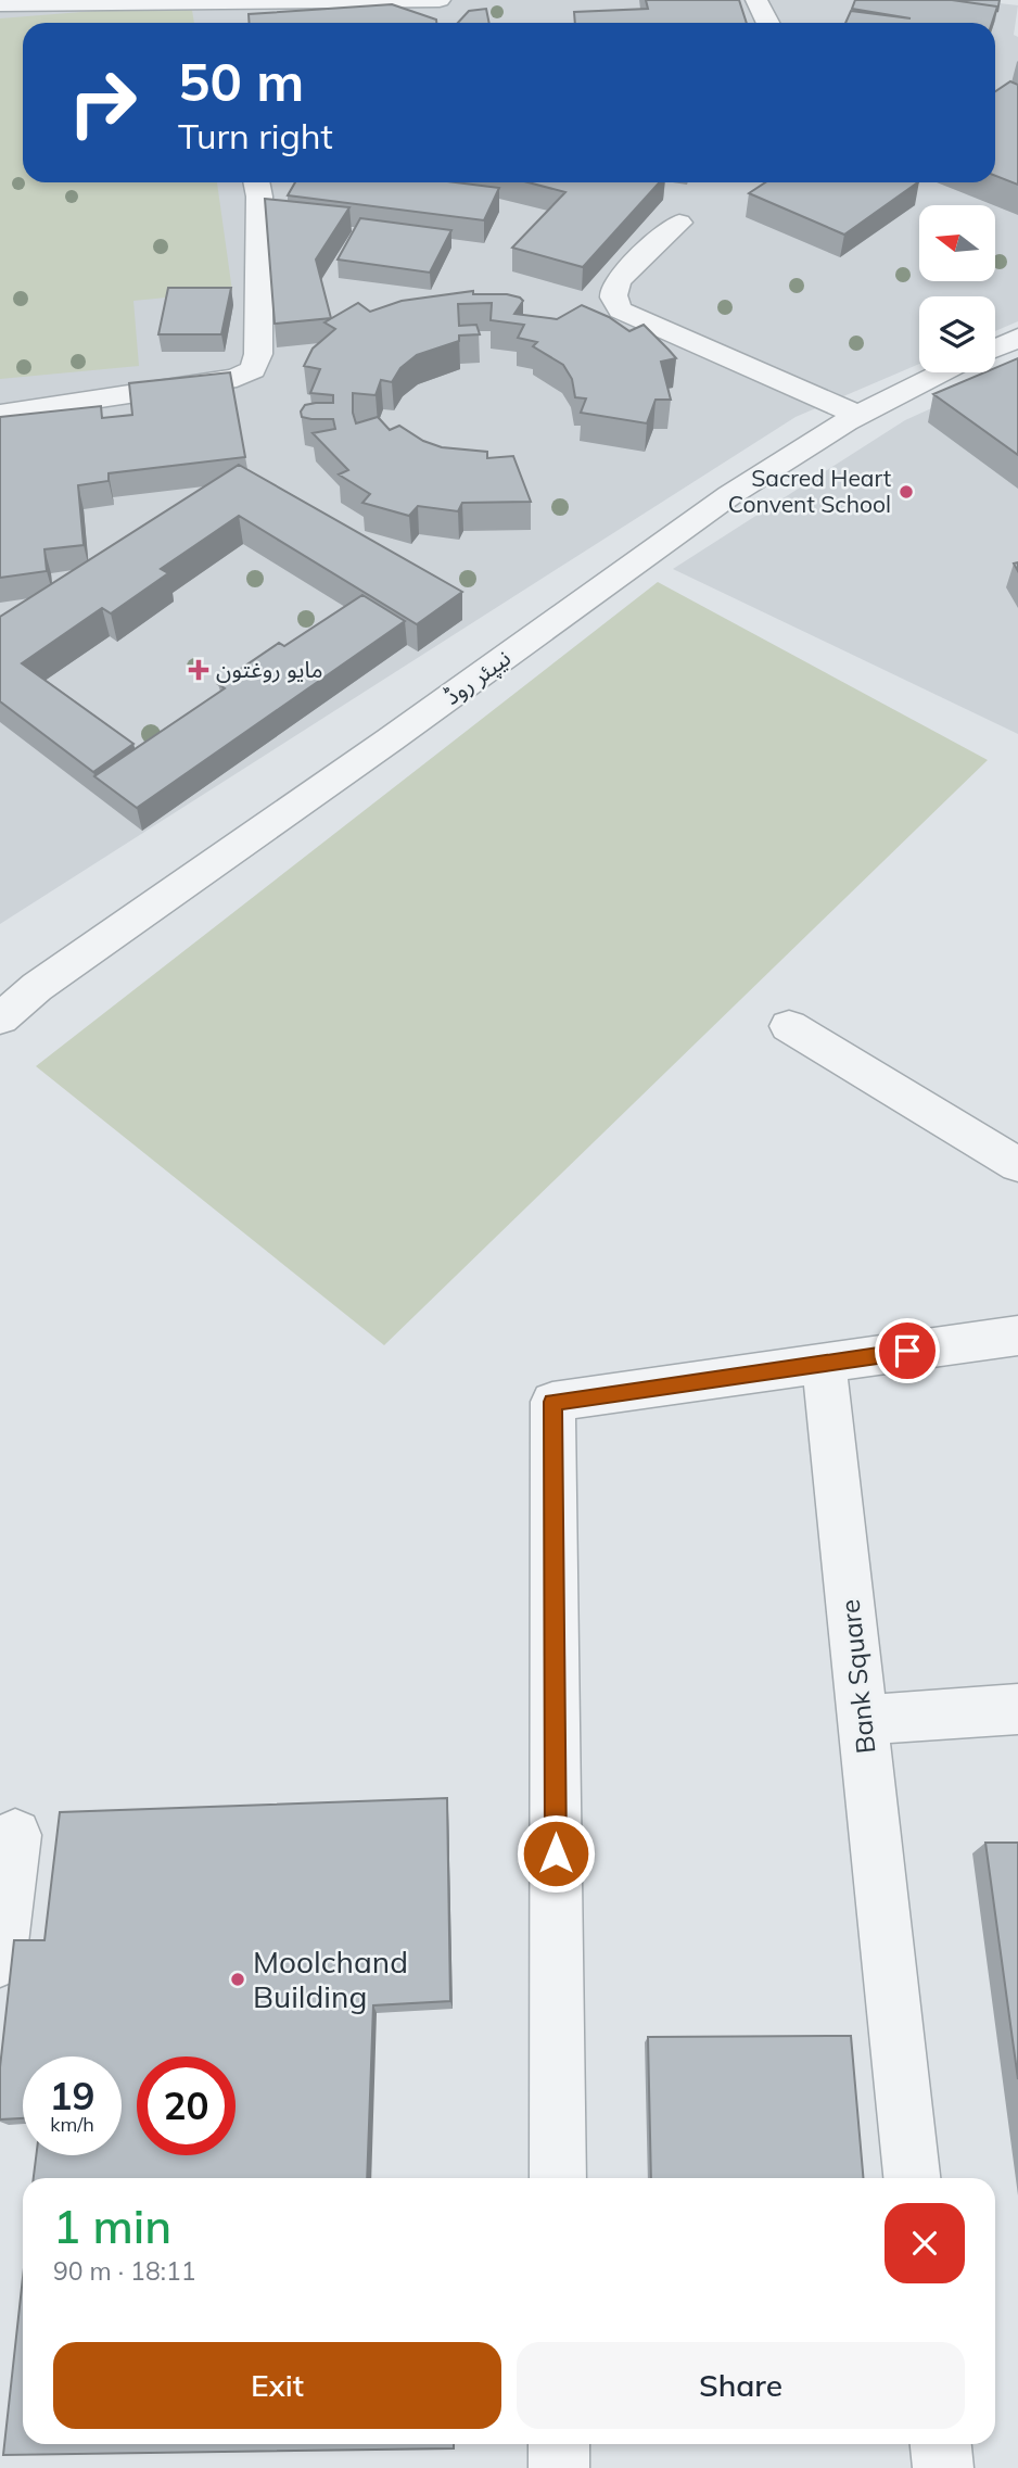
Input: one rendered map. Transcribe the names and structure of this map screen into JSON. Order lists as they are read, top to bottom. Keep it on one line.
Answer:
{"streets":{"street":["نیپئر روڈ","Bank Square"]},"places":{"other":["Sacred Heart Convent School","Moolchand Building"],"health":["مایو روغتون"]},"north":"left","page":{"turn":["50 m","Turn right"],"speed":"19 km/h","limit":"20","heading":["1 min","90 m · 18:11"],"buttons":["Exit","Share"]}}
